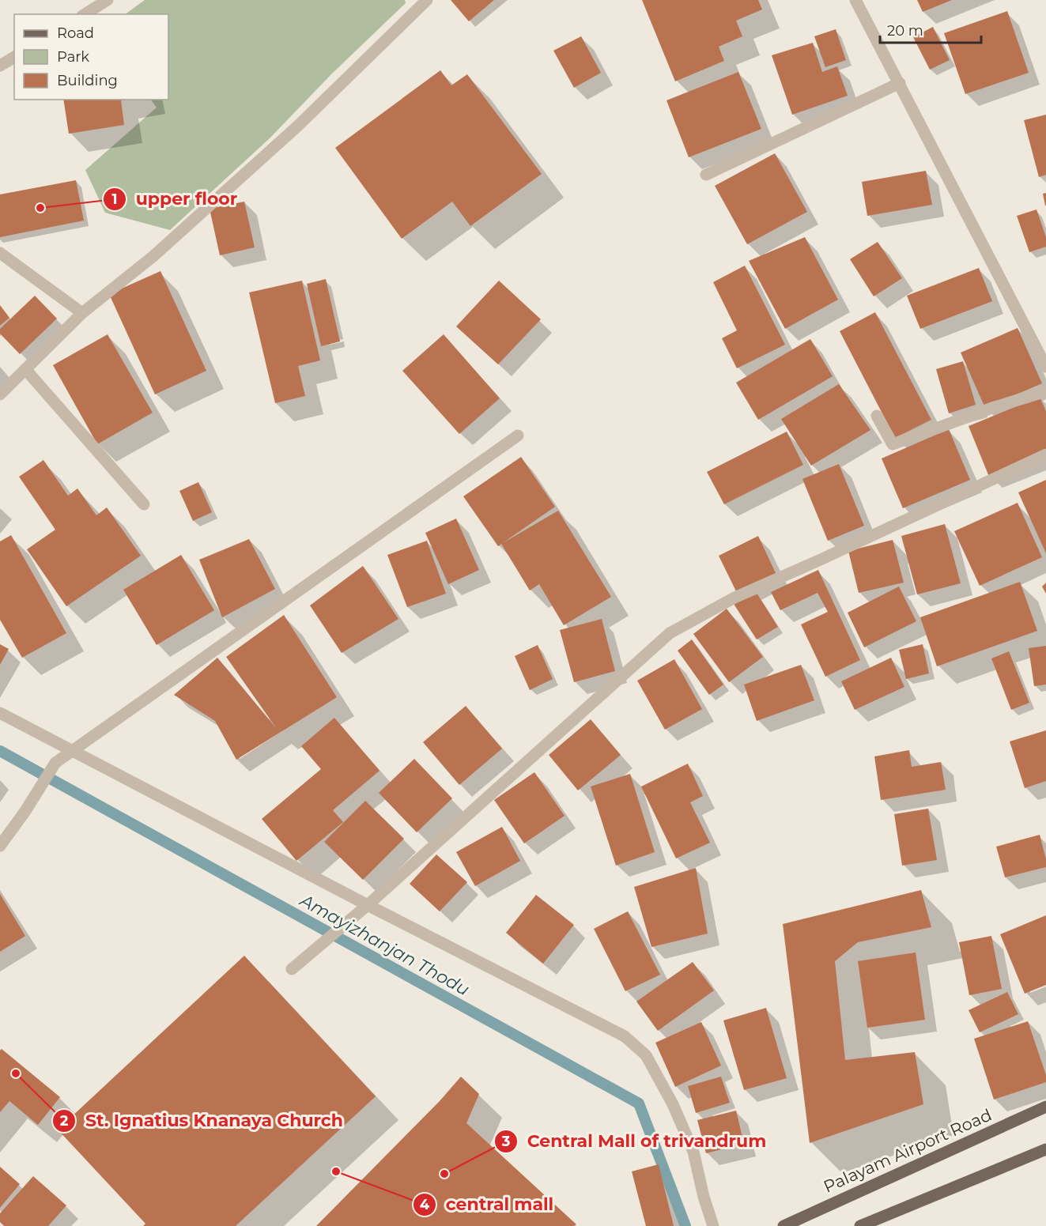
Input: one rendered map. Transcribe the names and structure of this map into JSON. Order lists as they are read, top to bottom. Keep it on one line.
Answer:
{"streets":{"main road":["Palayam Airport Road"]},"water":["Amayizhanjan Thodu"],"places":["upper floor","St. Ignatius Knanaya Church","central mall","Central Mall of trivandrum"],"legend":["Road","Park","Building"],"scale_bar":"20 m"}
